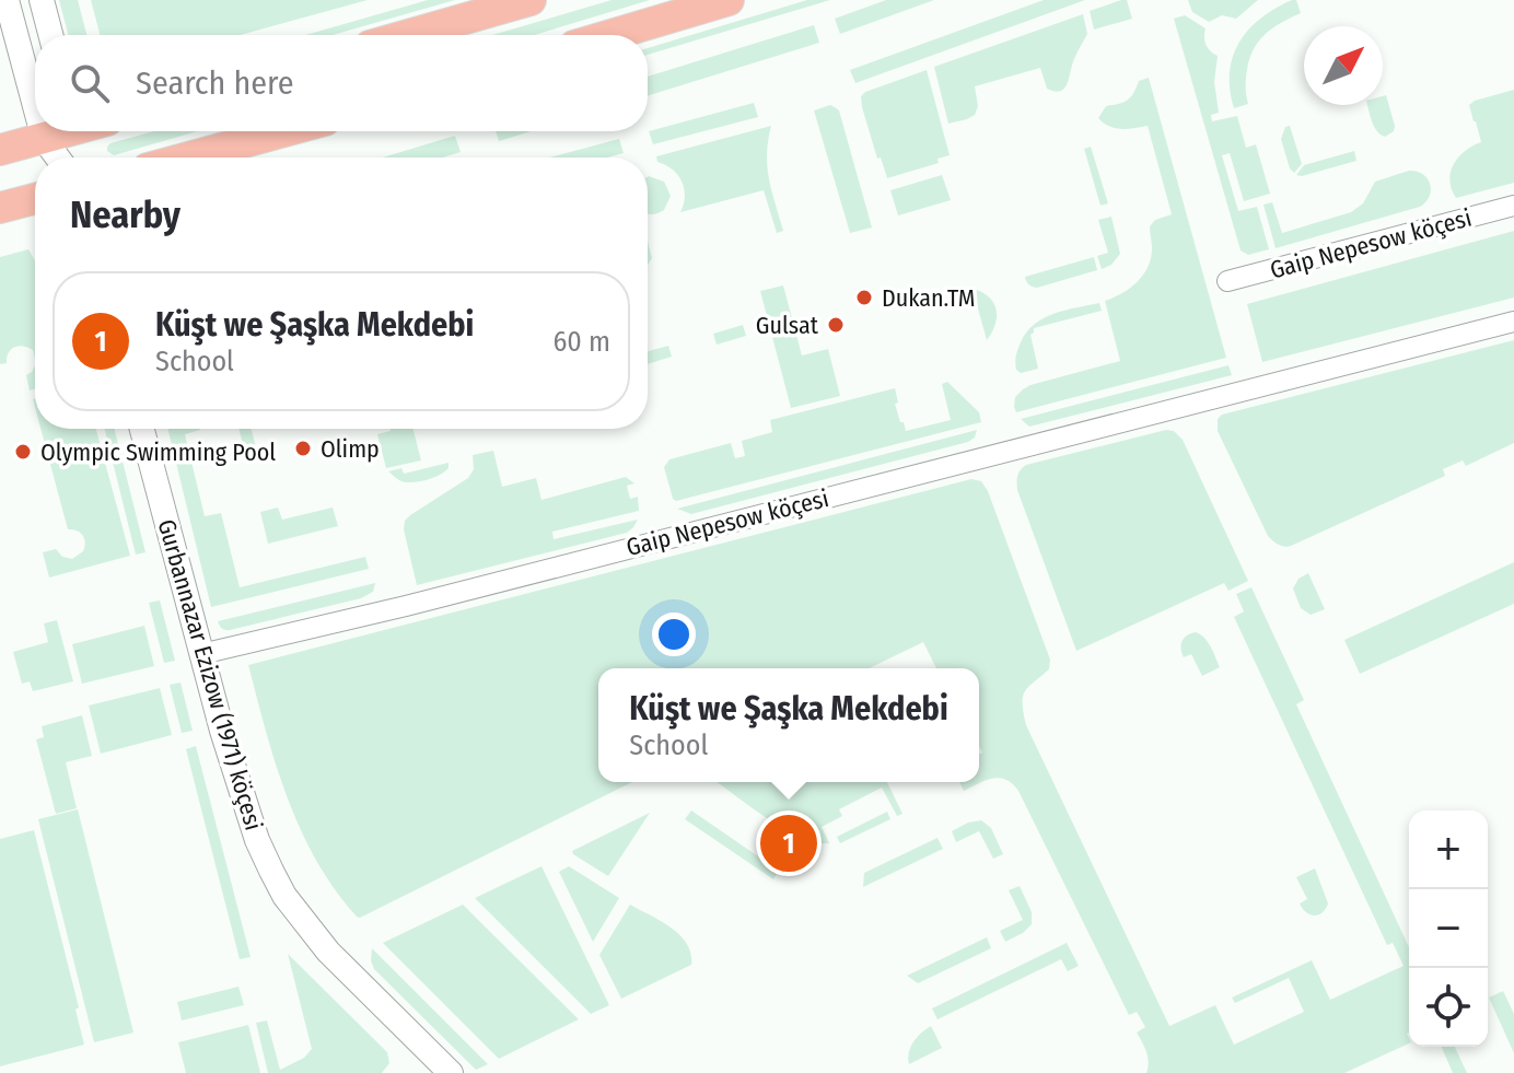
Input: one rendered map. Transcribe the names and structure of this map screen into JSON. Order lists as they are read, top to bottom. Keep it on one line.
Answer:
{"streets":{"street":["Gaip Nepesow köçesi","Gurbannazar Ezizow (1971) köçesi"]},"crossings":[["Gaip Nepesow köçesi","Gurbannazar Ezizow (1971) köçesi"]],"places":["Dukan.TM","Gulsat","Olimp","Olympic Swimming Pool"],"north":"top right","page":{"search":"Search here","heading":"Nearby","list":[{"mark":"1","name":"Küşt we Şaşka Mekdebi","note":"School","value":"60 m"}],"popup":["Küşt we Şaşka Mekdebi","School"],"map_buttons":["+","−"],"pins":"1"}}
